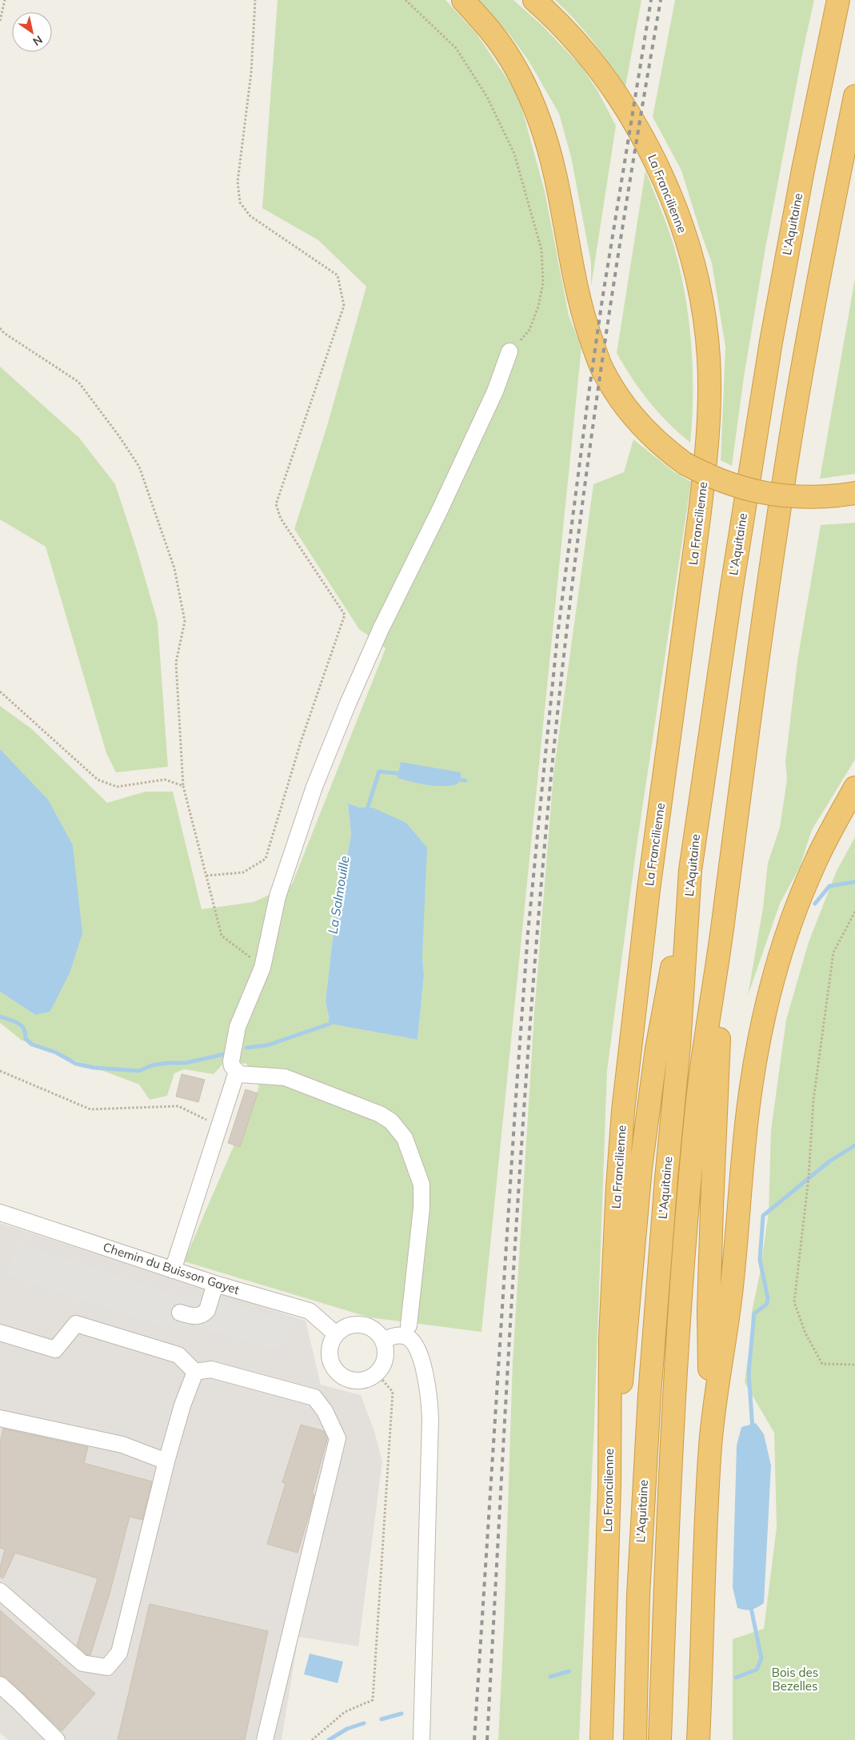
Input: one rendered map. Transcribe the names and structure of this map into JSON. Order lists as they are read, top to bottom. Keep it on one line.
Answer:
{"streets":{"highway":["La Francilienne","L'Aquitaine"],"street":["Chemin du Buisson Gayet"]},"water":["La Salmouille"],"parks":["Bois des Bezelles"],"north":"bottom right"}
